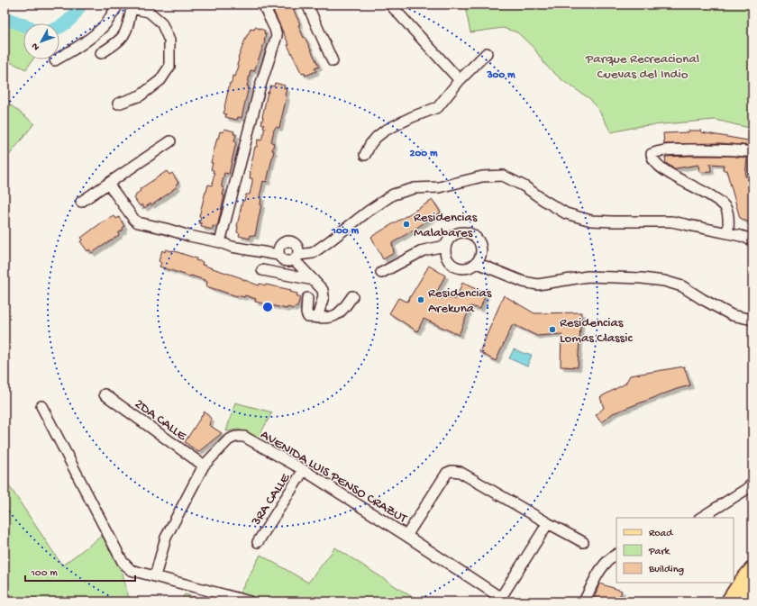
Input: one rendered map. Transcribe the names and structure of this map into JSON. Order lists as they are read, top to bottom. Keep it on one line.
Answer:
{"streets":{"street":["2DA CALLE","AVENIDA LUIS PENSO CRAZUT","3RA CALLE"]},"crossings":[["2DA CALLE","AVENIDA LUIS PENSO CRAZUT"],["AVENIDA LUIS PENSO CRAZUT","3RA CALLE"]],"parks":["Parque Recreacional Cuevas del Indio"],"places":["Residencias Malabares","Residencias Arekuna","Residencias Lomas Classic"],"legend":["Road","Park","Building"],"scale_bar":"100 m","north":"bottom left","rings":["300 m","200 m","100 m"]}
